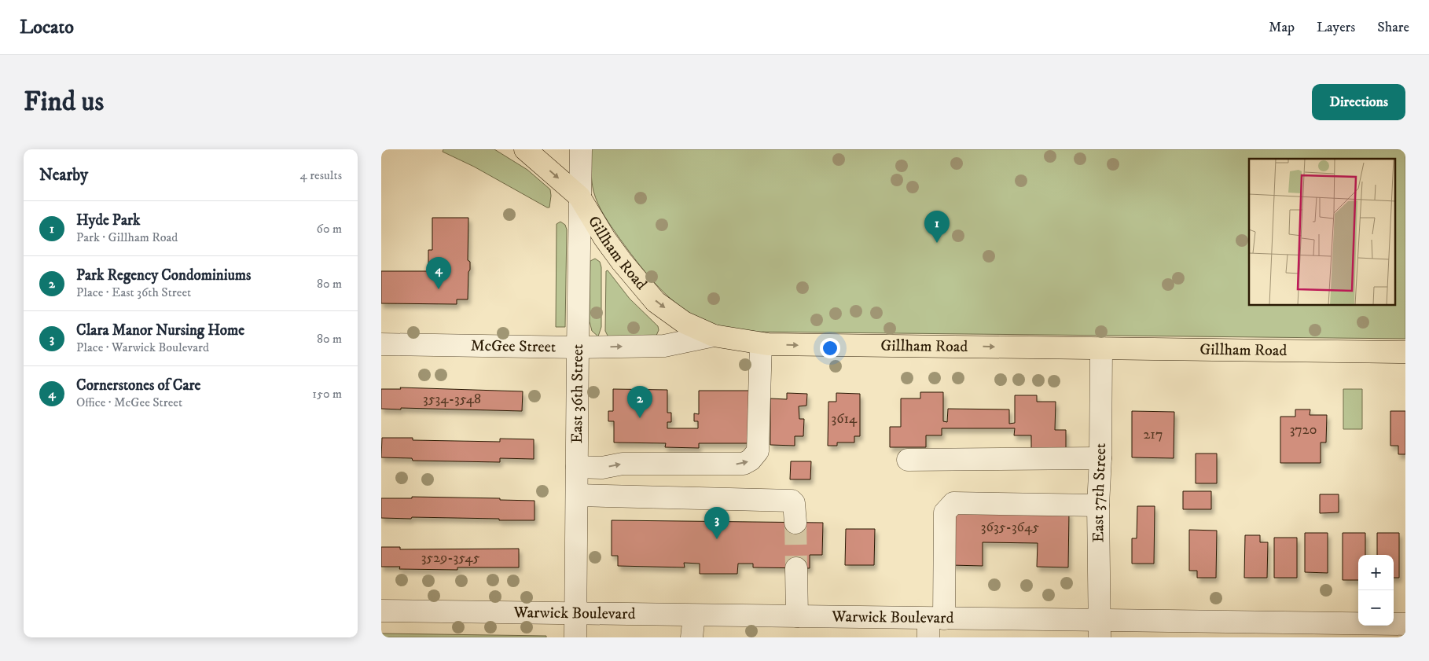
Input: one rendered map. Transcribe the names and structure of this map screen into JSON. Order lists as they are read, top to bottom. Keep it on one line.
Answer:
{"streets":{"main road":["Gillham Road"],"street":["McGee Street","East 36th Street","East 37th Street","Warwick Boulevard"]},"crossings":[["Gillham Road","McGee Street"],["Gillham Road","East 36th Street"],["Gillham Road","East 37th Street"],["McGee Street","East 36th Street"],["East 36th Street","Warwick Boulevard"],["East 37th Street","Warwick Boulevard"]],"one_way":["Gillham Road"],"house_numbers":["3534-3548","3614","3720","217","3635-3645","3529-3545"],"page":{"header":"Locato","nav":["Map","Layers","Share"],"buttons":"Directions","title":"Find us","heading":["Nearby","4 results"],"list":[{"mark":"1","name":"Hyde Park","note":"Park · Gillham Road","value":"60 m"},{"mark":"2","name":"Park Regency Condominiums","note":"Place · East 36th Street","value":"80 m"},{"mark":"3","name":"Clara Manor Nursing Home","note":"Place · Warwick Boulevard","value":"80 m"},{"mark":"4","name":"Cornerstones of Care","note":"Office · McGee Street","value":"150 m"}],"pins":["1","4","2","3"],"map_buttons":["+","−"]}}
